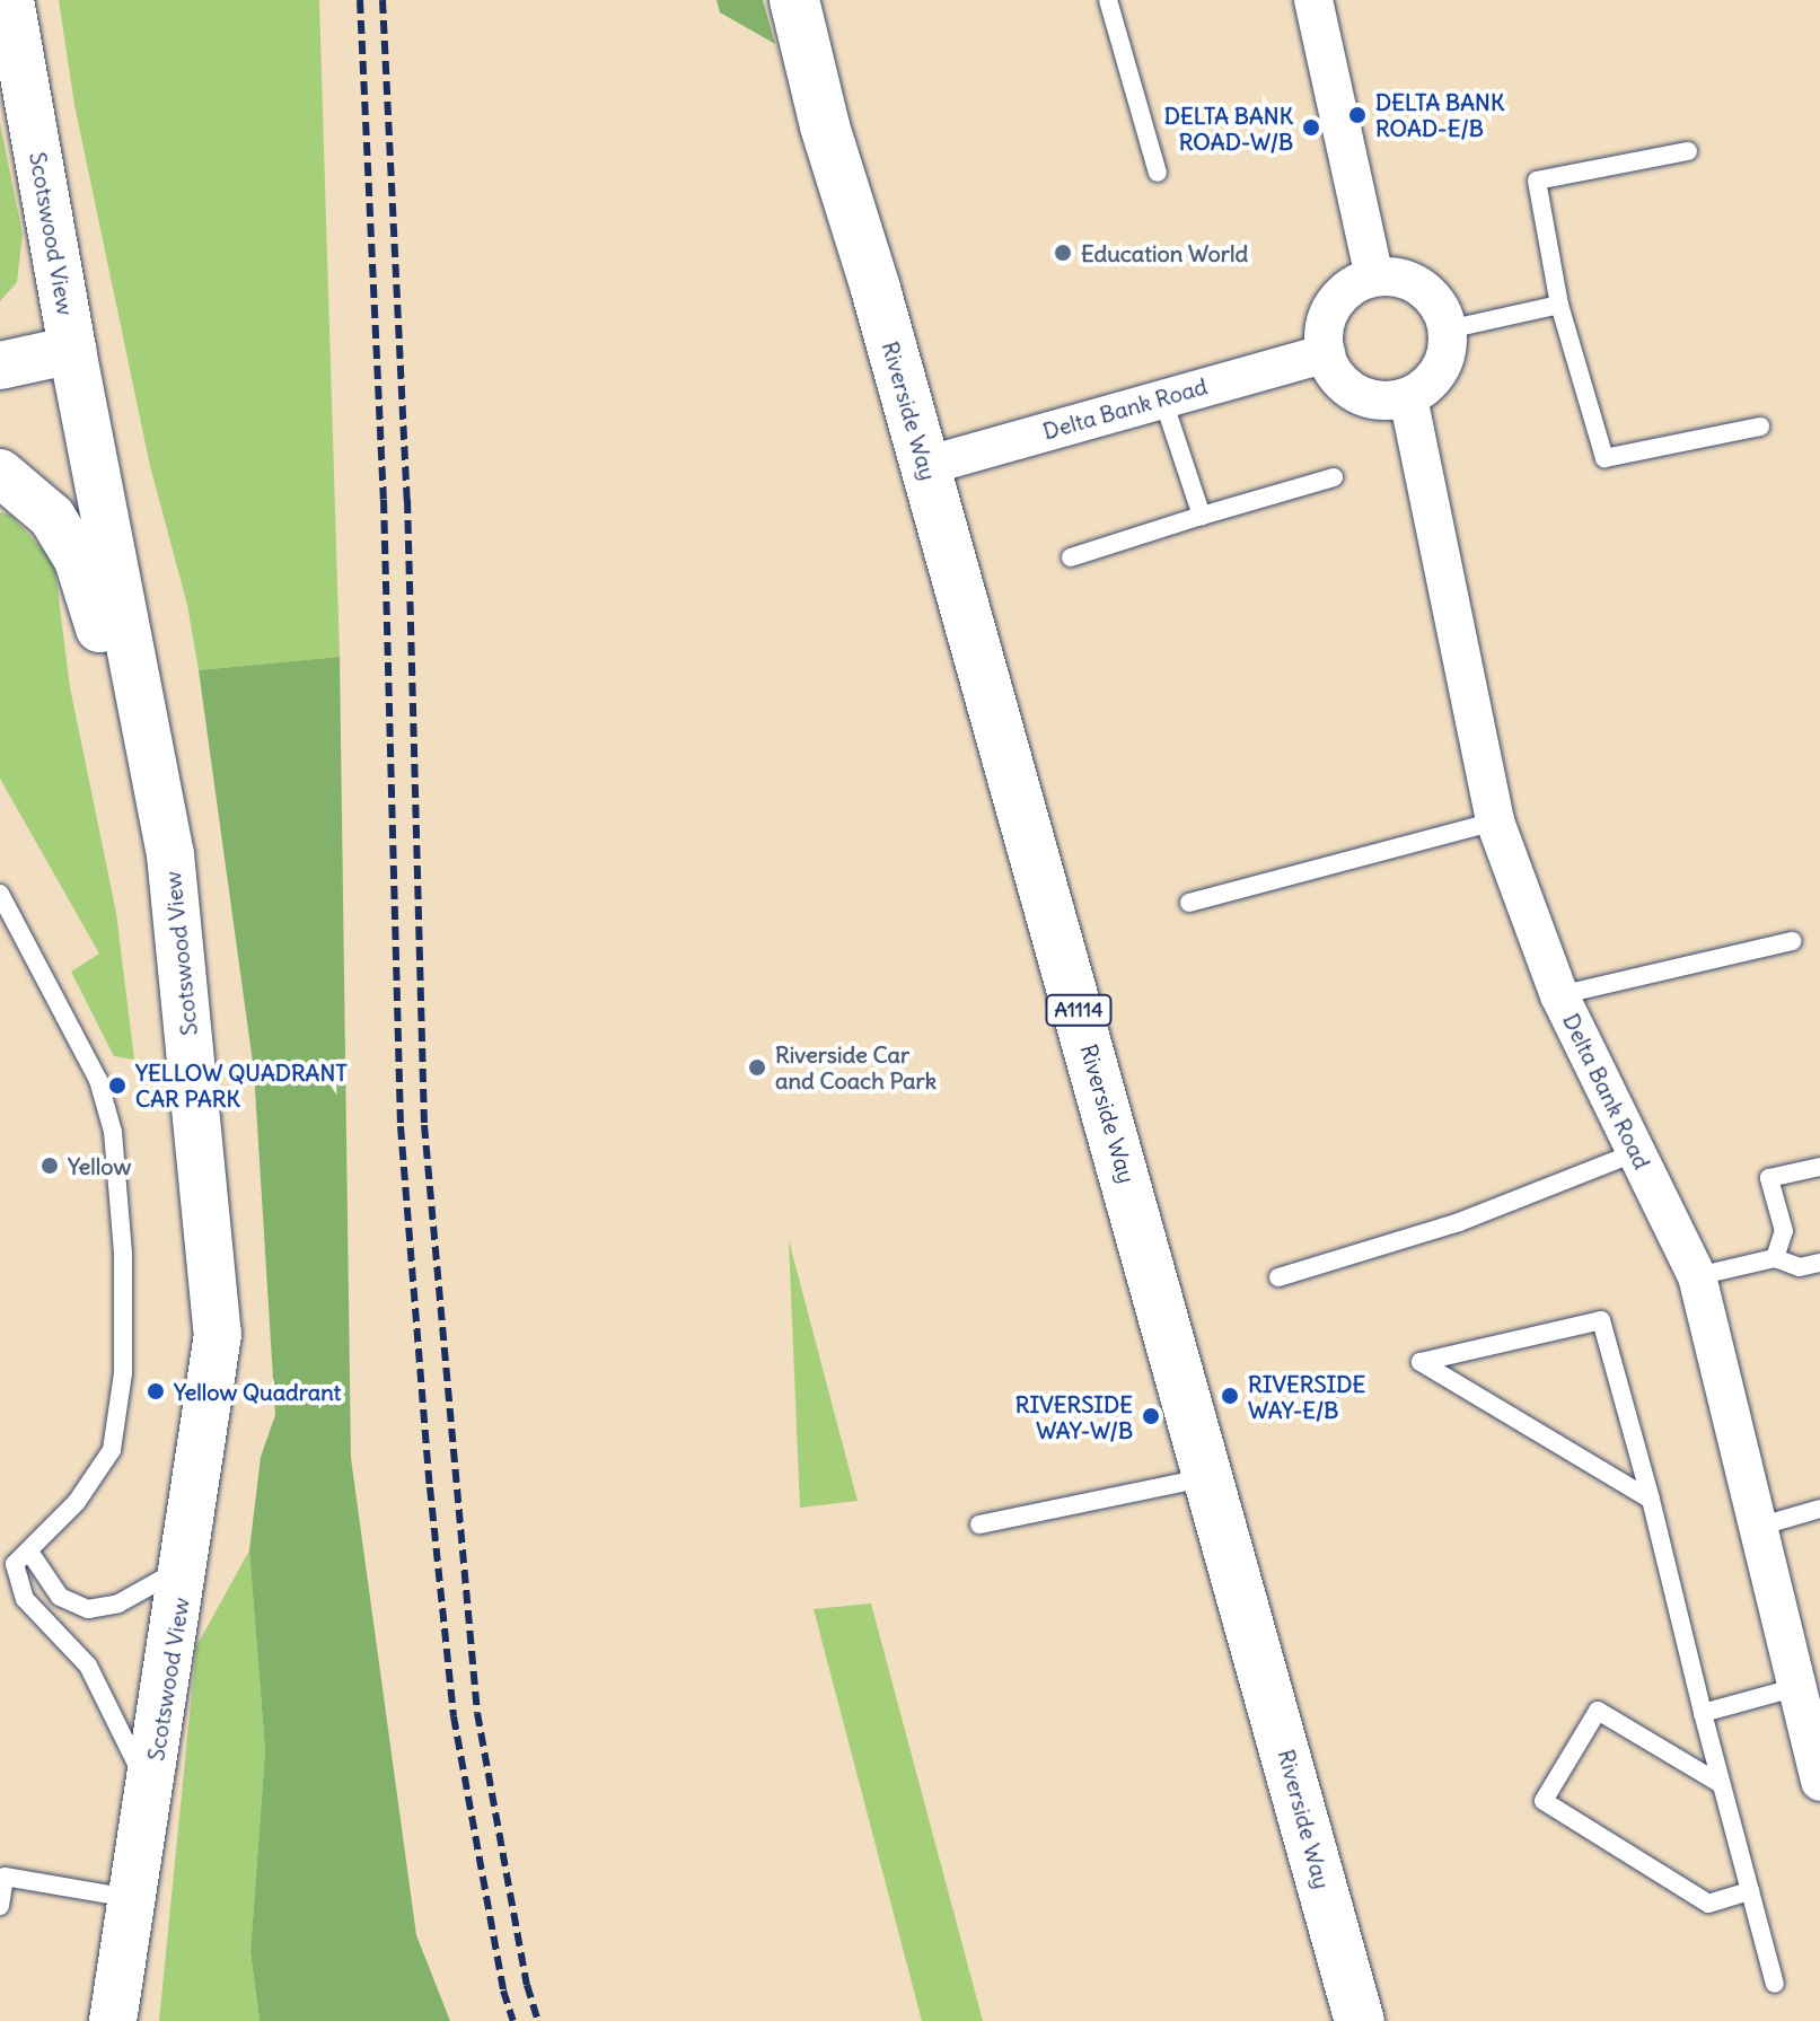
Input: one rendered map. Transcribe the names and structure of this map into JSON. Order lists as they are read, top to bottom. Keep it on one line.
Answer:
{"streets":{"main road":["Riverside Way","A1114"],"street":["Scotswood View","Delta Bank Road"]},"crossings":[["Delta Bank Road","Riverside Way"]],"places":["DELTA BANK ROAD-E/B","DELTA BANK ROAD-W/B","Education World","Riverside Car and Coach Park","YELLOW QUADRANT CAR PARK","Yellow","Yellow Quadrant","RIVERSIDE WAY-E/B","RIVERSIDE WAY-W/B"]}
